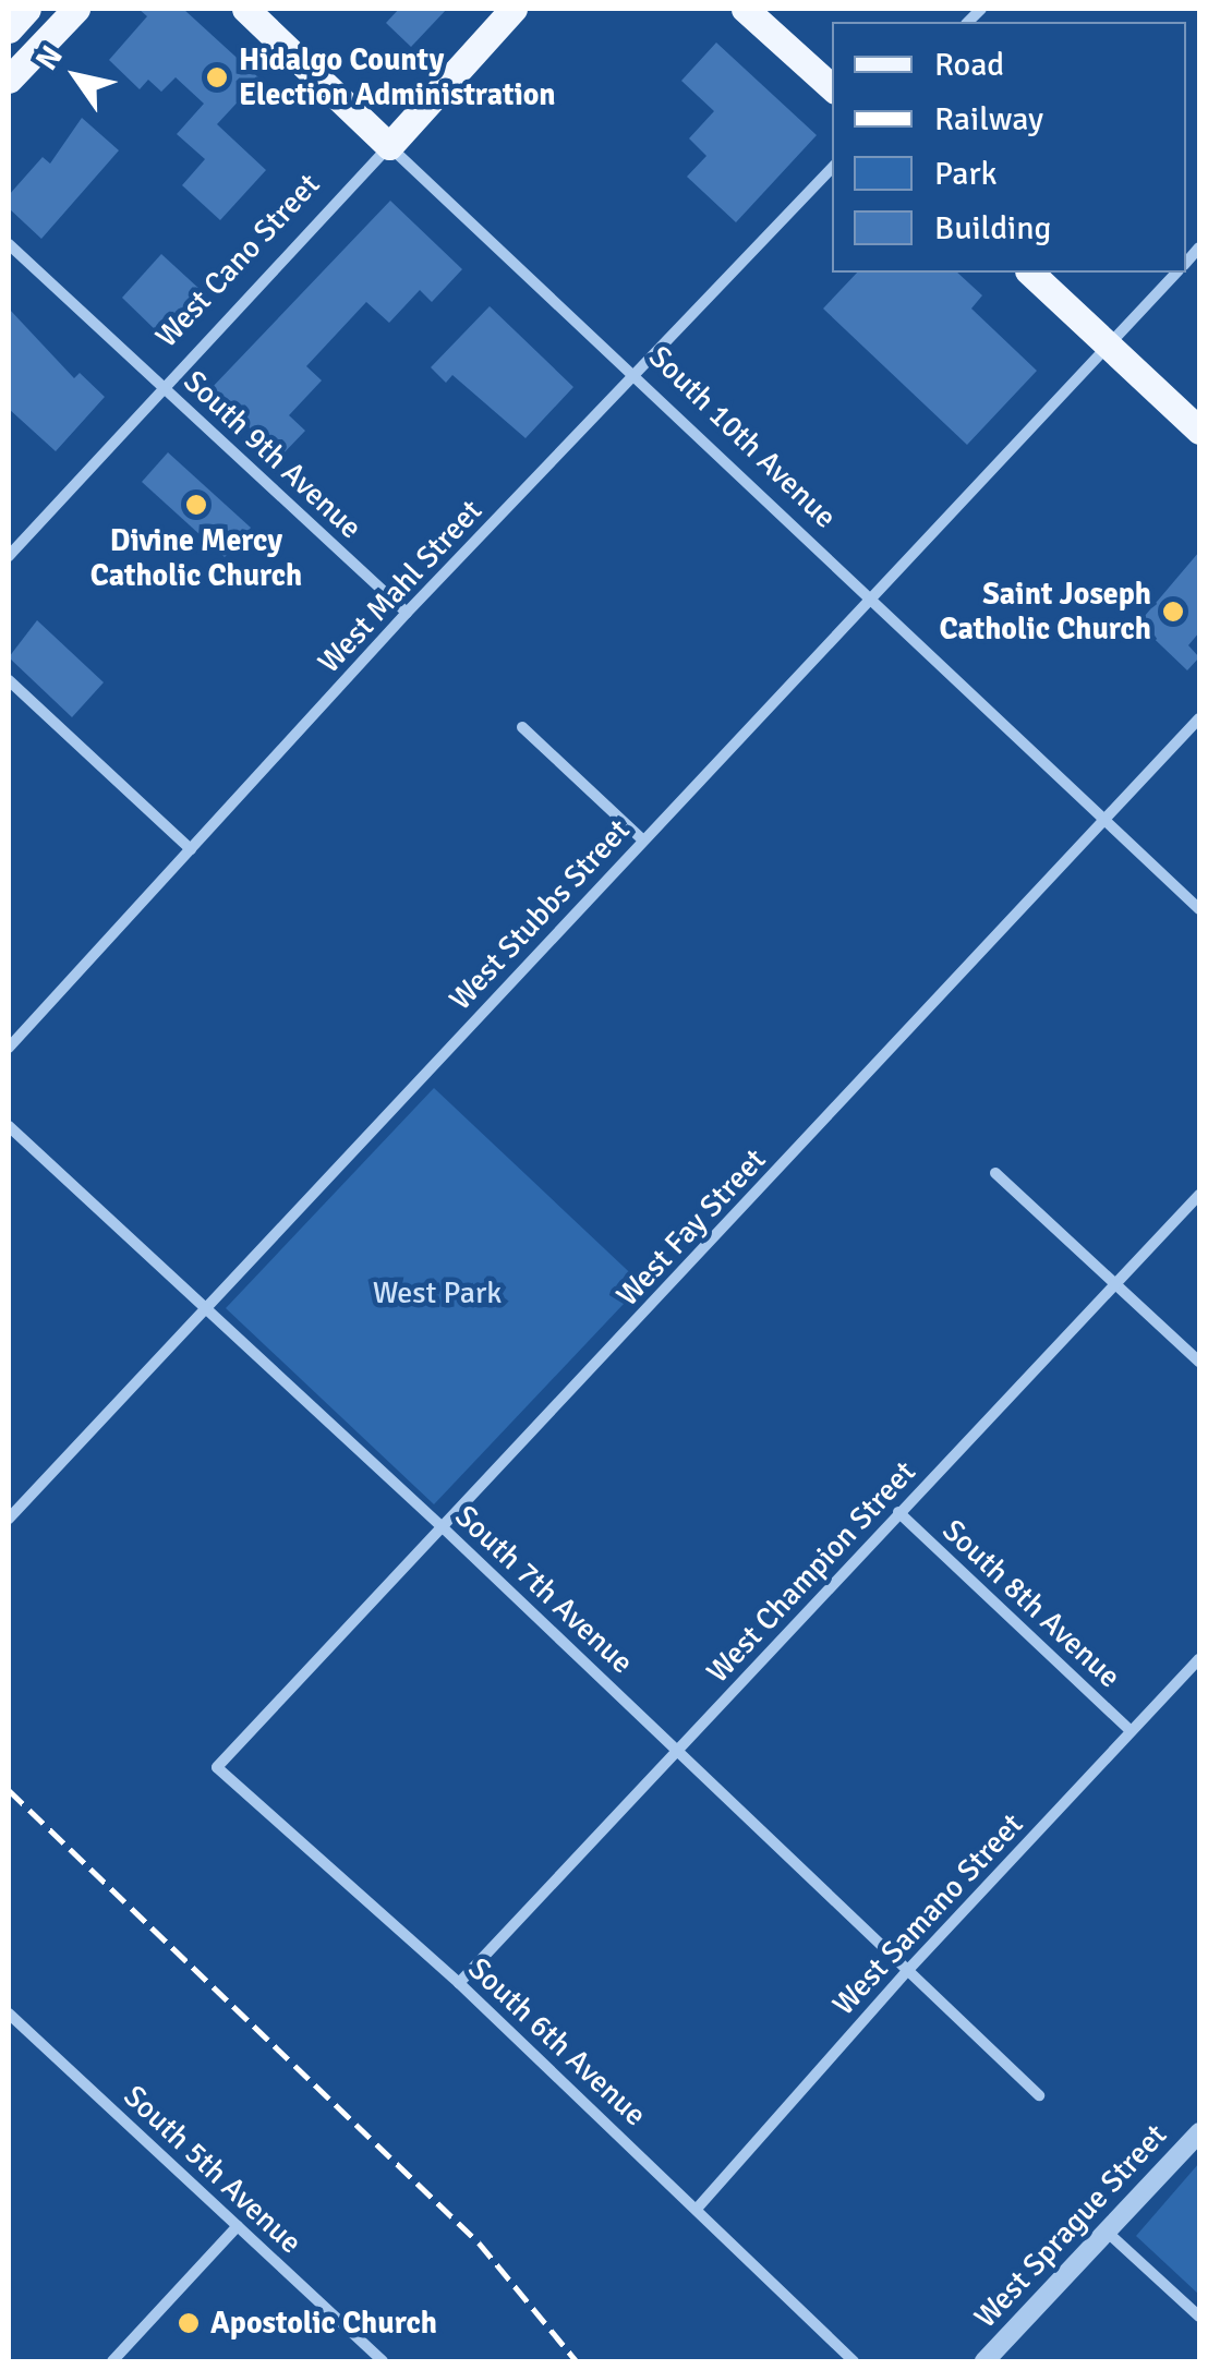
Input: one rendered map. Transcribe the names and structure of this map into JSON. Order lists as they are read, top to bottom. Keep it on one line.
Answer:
{"streets":{"main road":["West Cano Street","South 10th Avenue"],"street":["South 9th Avenue","West Mahl Street","West Stubbs Street","West Fay Street","West Champion Street","South 7th Avenue","South 8th Avenue","West Samano Street","South 6th Avenue","South 5th Avenue","West Sprague Street"]},"crossings":[["West Cano Street","South 10th Avenue"],["West Cano Street","South 9th Avenue"],["South 10th Avenue","West Mahl Street"],["South 10th Avenue","West Stubbs Street"],["South 10th Avenue","West Fay Street"],["South 9th Avenue","West Mahl Street"],["West Stubbs Street","South 7th Avenue"],["West Fay Street","South 7th Avenue"],["West Fay Street","South 6th Avenue"],["West Champion Street","South 7th Avenue"],["West Champion Street","South 8th Avenue"],["West Champion Street","South 6th Avenue"],["South 7th Avenue","West Samano Street"],["South 8th Avenue","West Samano Street"],["West Samano Street","South 6th Avenue"]],"parks":["West Park"],"places":["Hidalgo County Election Administration","Divine Mercy Catholic Church","Saint Joseph Catholic Church","Apostolic Church"],"legend":["Road","Railway","Park","Building"],"north":"top left"}
